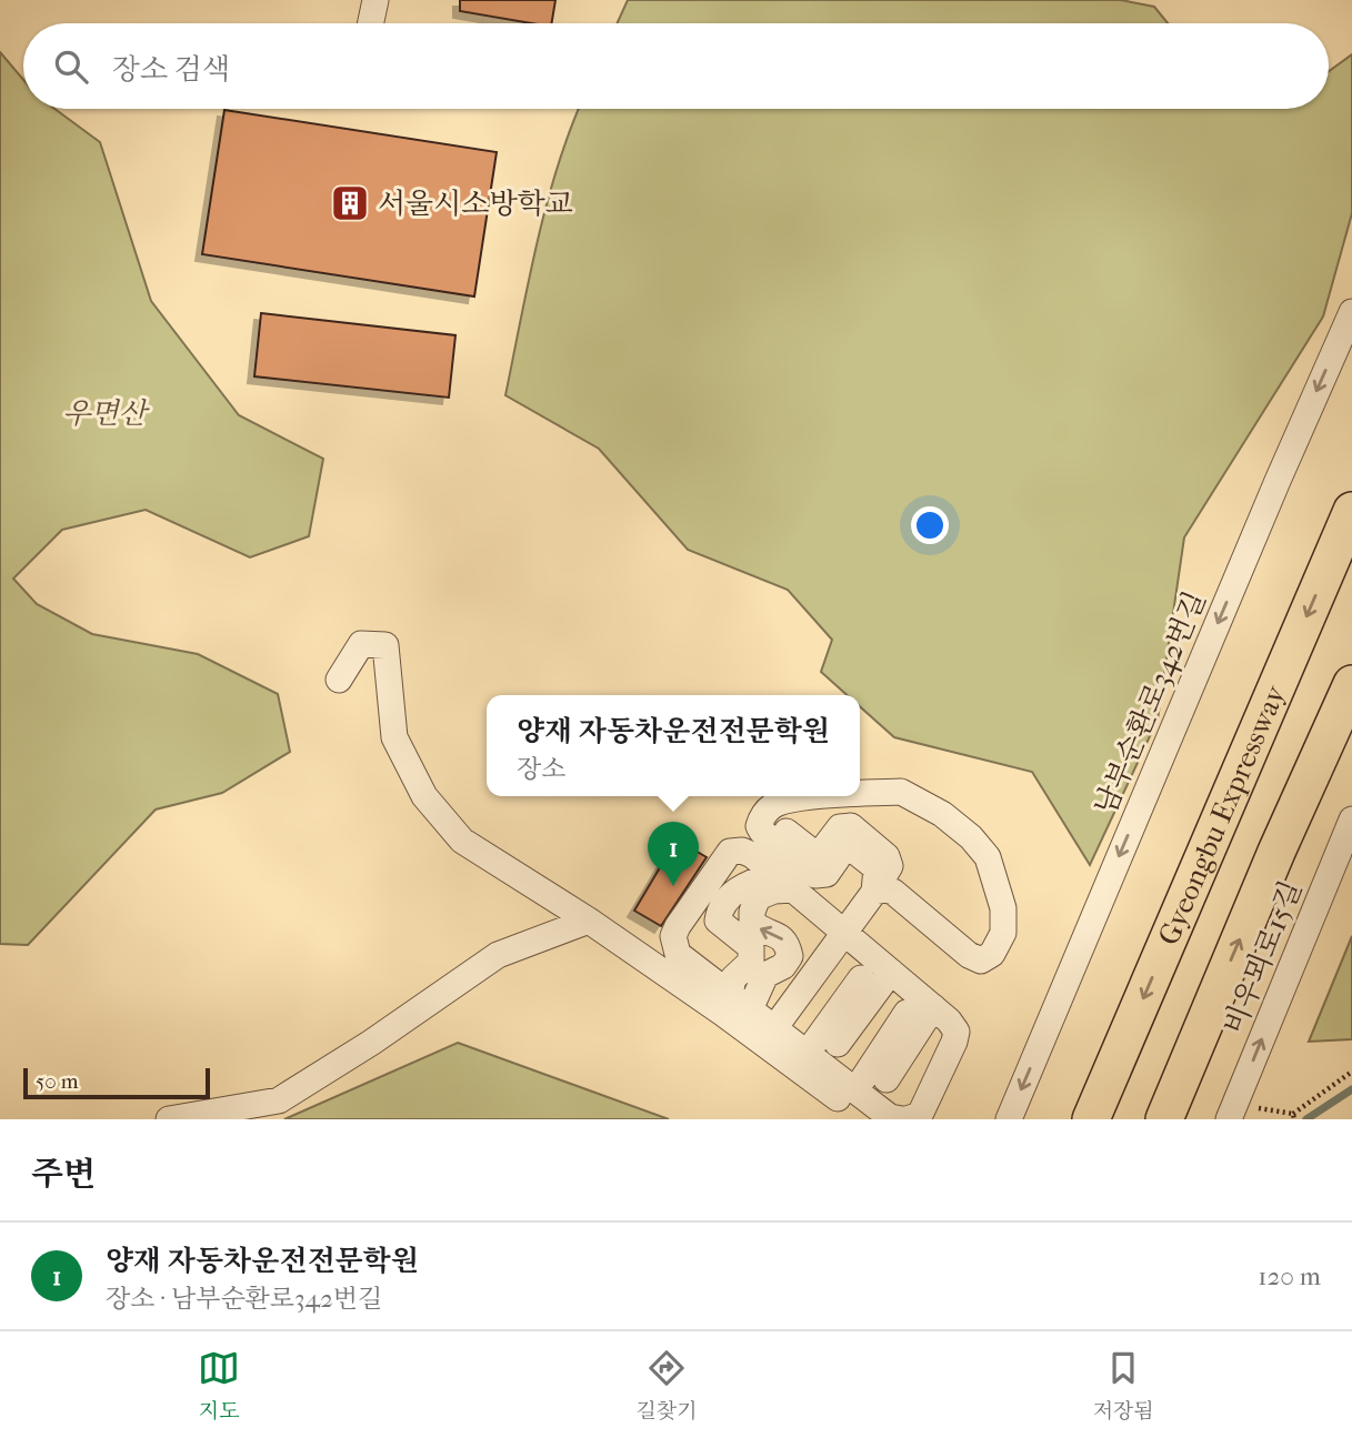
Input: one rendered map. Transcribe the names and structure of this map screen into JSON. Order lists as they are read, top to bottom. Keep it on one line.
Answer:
{"streets":{"highway":["Gyeongbu Expressway"],"street":["남부순환로342번길","비우뫼로15길"]},"one_way":["비우뫼로15길"],"parks":["우면산"],"places":{"building":["서울시소방학교"]},"scale_bar":"50 m","page":{"search":"장소 검색","popup":["양재 자동차운전전문학원","장소"],"pins":"1","scale":"50 m","heading":"주변","list":[{"mark":"1","name":"양재 자동차운전전문학원","note":"장소 · 남부순환로342번길","value":"120 m"}],"nav":["지도","길찾기","저장됨"]}}
